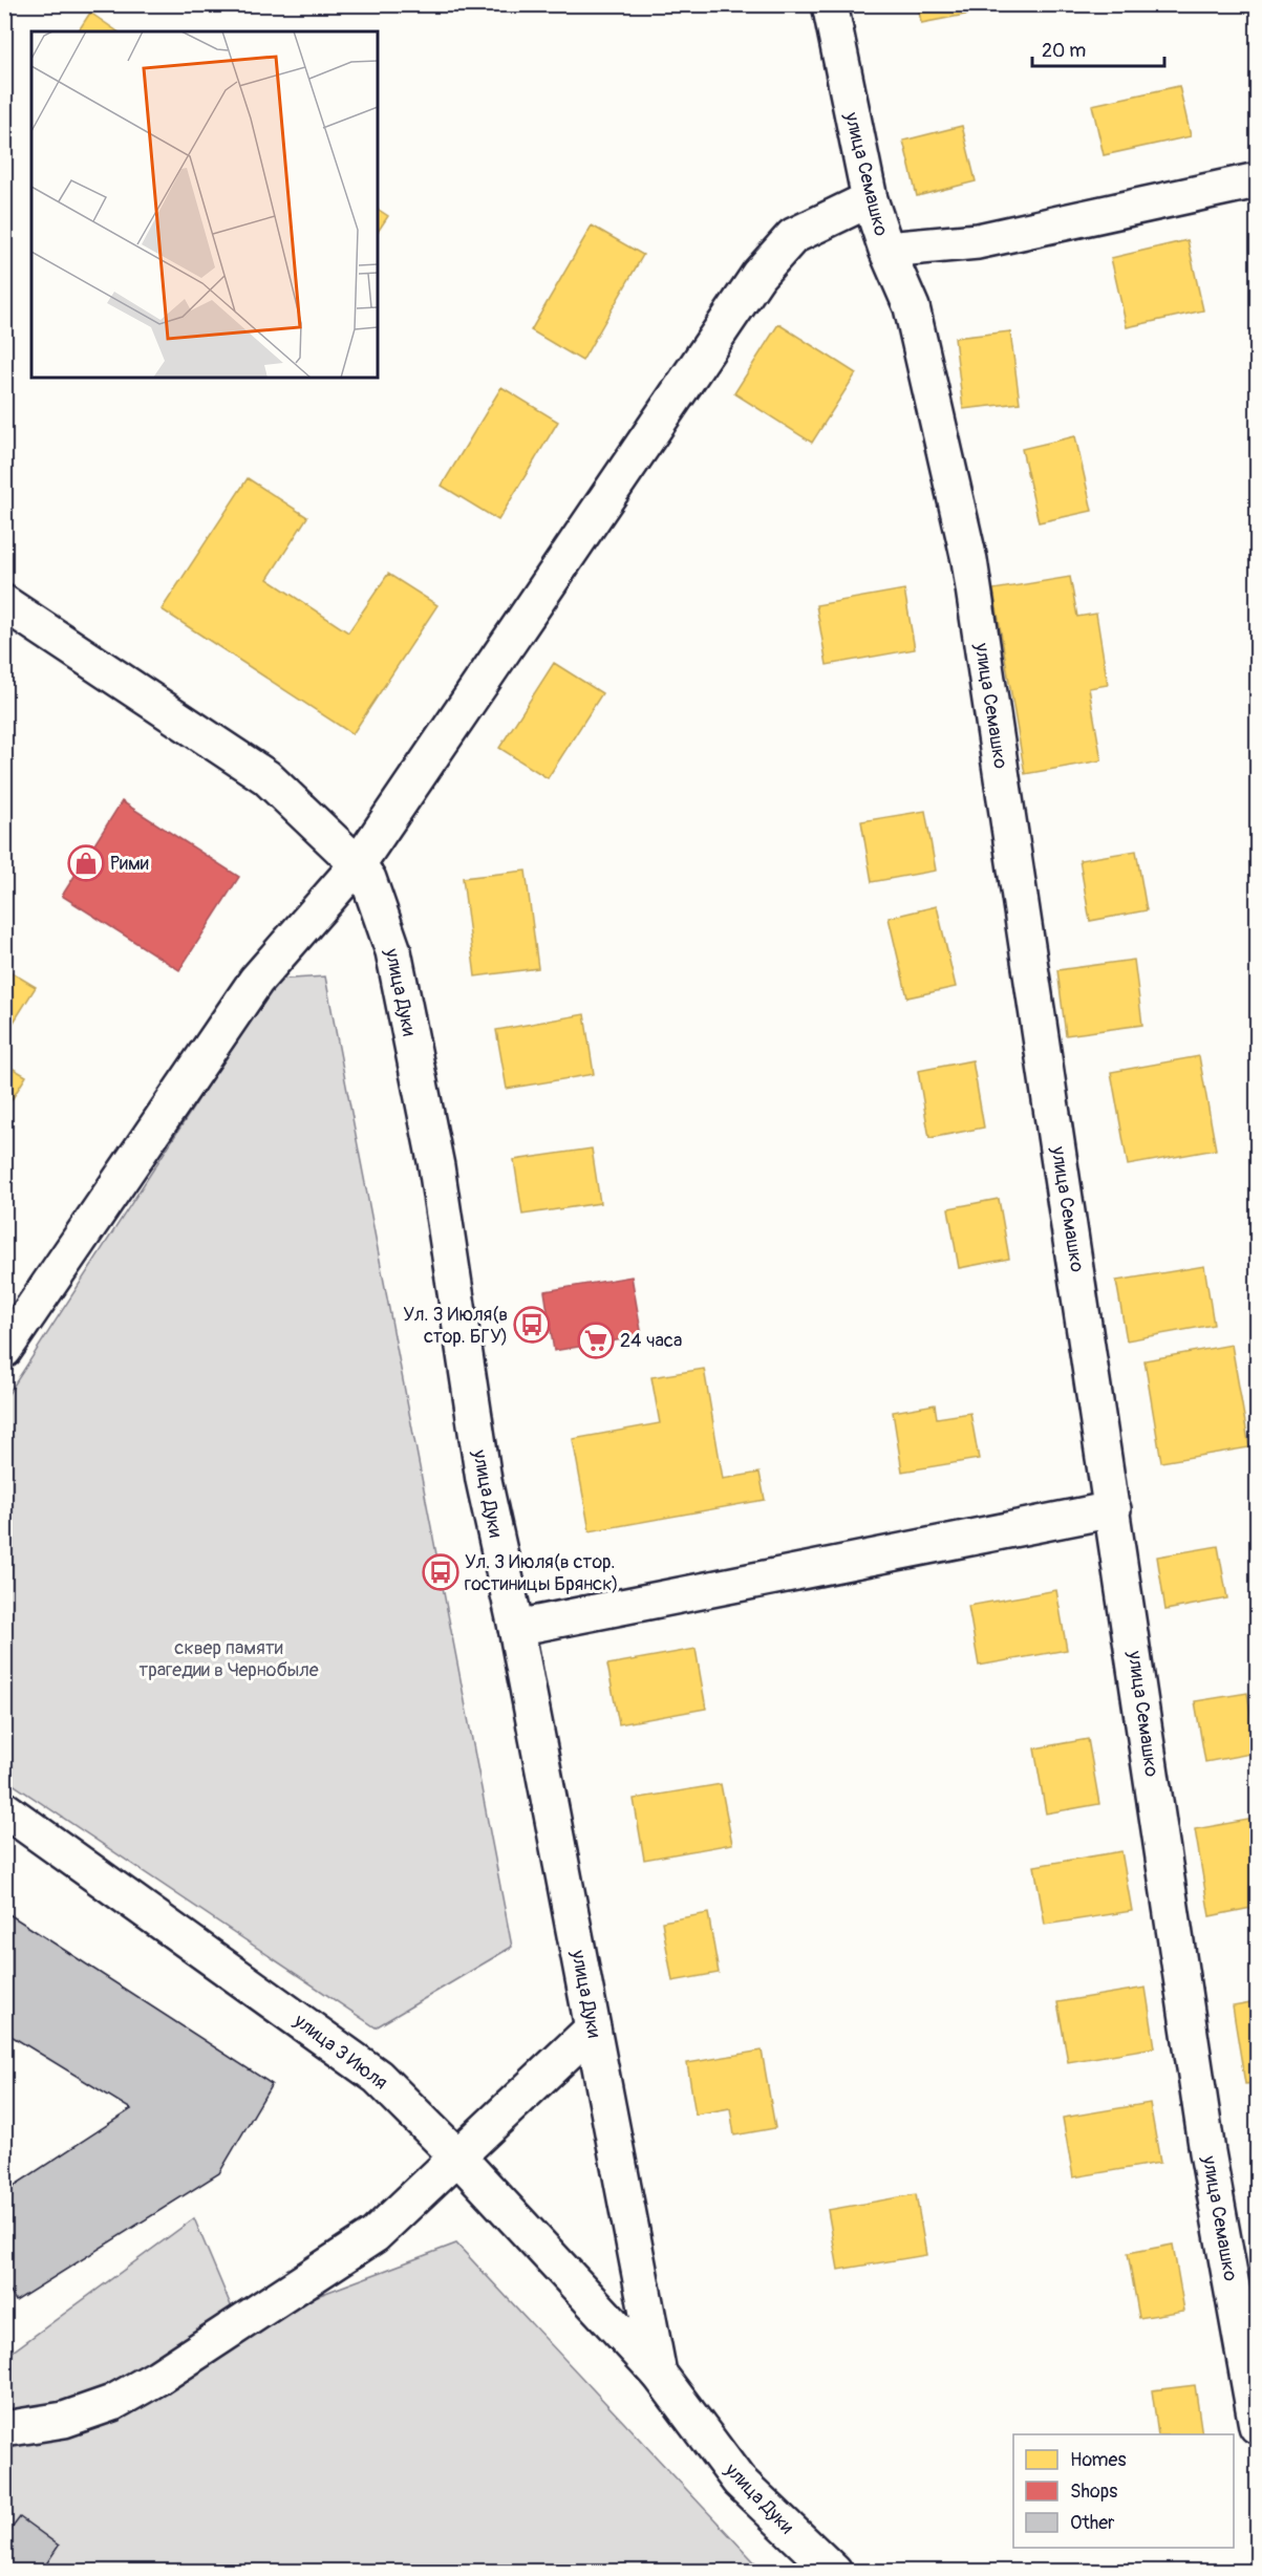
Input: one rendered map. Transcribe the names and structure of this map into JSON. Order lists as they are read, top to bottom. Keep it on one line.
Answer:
{"streets":{"street":["улица Семашко","улица Дуки","улица 3 Июля"]},"crossings":[["улица Дуки","улица 3 Июля"]],"parks":["сквер памяти трагедии в Чернобыле"],"places":{"shop":["Рими"],"bus stop":["Ул. 3 Июля(в стор. БГУ)","Ул. 3 Июля(в стор. гостиницы Брянск)"],"supermarket":["24 часа"]},"legend":["Homes","Shops","Other"],"scale_bar":"20 m"}
